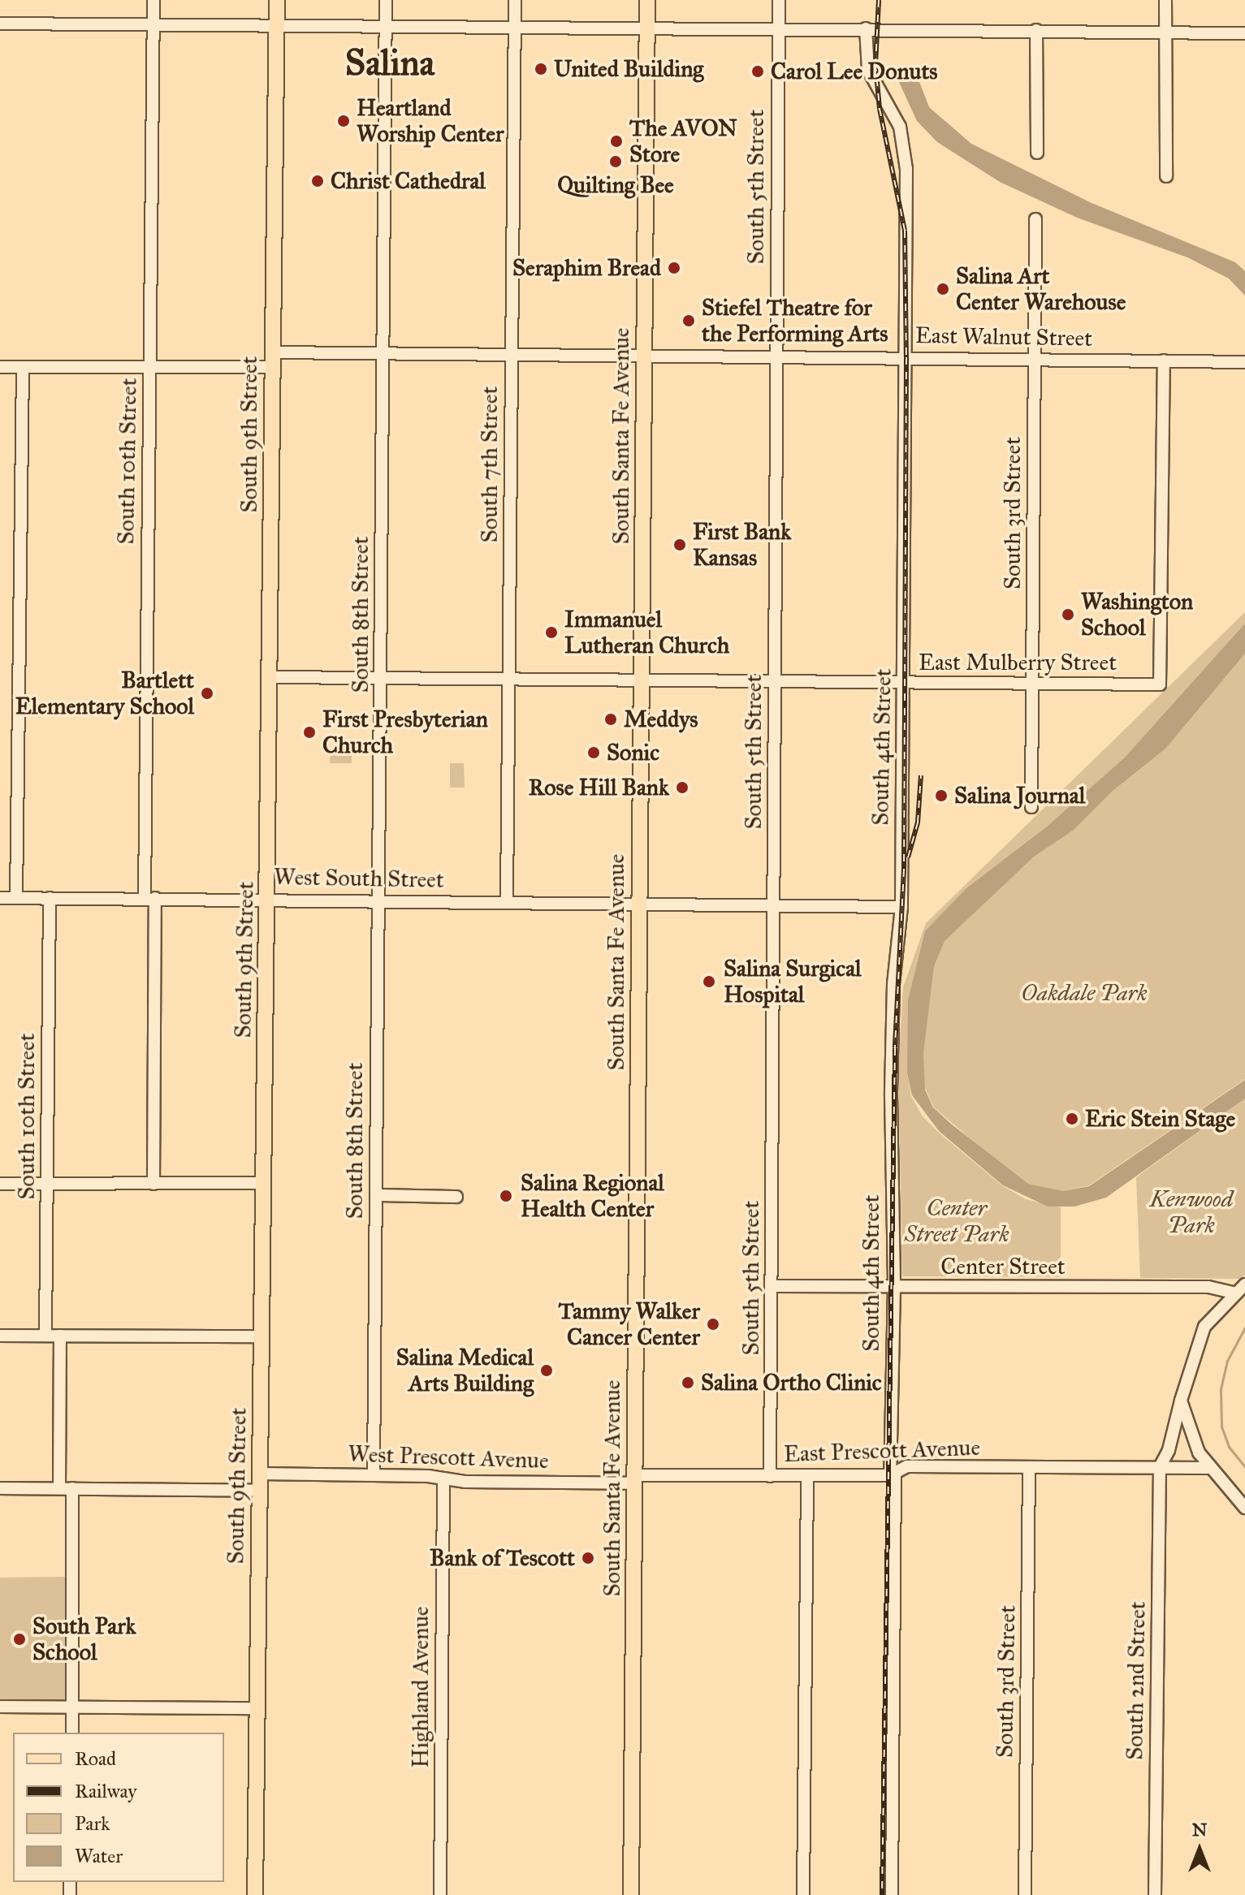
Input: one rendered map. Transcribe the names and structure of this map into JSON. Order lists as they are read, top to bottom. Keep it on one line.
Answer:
{"streets":{"main road":["South 9th Street","South Santa Fe Avenue"],"street":["South 5th Street","East Walnut Street","South 10th Street","South 7th Street","South 3rd Street","South 8th Street","East Mulberry Street","South 4th Street","West South Street","Center Street","East Prescott Avenue","West Prescott Avenue","South 2nd Street","Highland Avenue"]},"crossings":[["South 5th Street","East Walnut Street"],["South 5th Street","East Mulberry Street"],["South 5th Street","West South Street"],["South 5th Street","Center Street"],["South 5th Street","East Prescott Avenue"],["East Walnut Street","South 9th Street"],["East Walnut Street","South Santa Fe Avenue"],["East Walnut Street","South 10th Street"],["East Walnut Street","South 7th Street"],["East Walnut Street","South 3rd Street"],["East Walnut Street","South 8th Street"],["East Walnut Street","East Mulberry Street"],["East Walnut Street","South 4th Street"],["South 9th Street","East Mulberry Street"],["South 9th Street","West South Street"],["South 9th Street","West Prescott Avenue"],["South Santa Fe Avenue","East Mulberry Street"],["South Santa Fe Avenue","West South Street"],["South Santa Fe Avenue","East Prescott Avenue"],["South Santa Fe Avenue","West Prescott Avenue"],["South 10th Street","West South Street"],["South 7th Street","East Mulberry Street"],["South 7th Street","West South Street"],["South 3rd Street","East Mulberry Street"],["South 3rd Street","East Prescott Avenue"],["South 8th Street","East Mulberry Street"],["South 8th Street","West South Street"],["South 8th Street","West Prescott Avenue"],["East Mulberry Street","South 4th Street"],["South 4th Street","West South Street"],["South 4th Street","Center Street"],["South 4th Street","East Prescott Avenue"],["East Prescott Avenue","West Prescott Avenue"],["East Prescott Avenue","South 2nd Street"],["West Prescott Avenue","Highland Avenue"]],"districts":["Salina"],"parks":["Oakdale Park","Kenwood Park","Center Street Park"],"places":["United Building","Carol Lee Donuts","Heartland Worship Center","The AVON Store","Quilting Bee","Christ Cathedral","Seraphim Bread","Salina Art Center Warehouse","Stiefel Theatre for the Performing Arts","First Bank Kansas","Washington School","Immanuel Lutheran Church","Bartlett Elementary School","Meddys","First Presbyterian Church","Sonic","Rose Hill Bank","Salina Journal","Salina Surgical Hospital","Eric Stein Stage","Salina Regional Health Center","Tammy Walker Cancer Center","Salina Medical Arts Building","Salina Ortho Clinic","Bank of Tescott","South Park School"],"legend":["Road","Railway","Park","Water"],"north":"top"}
